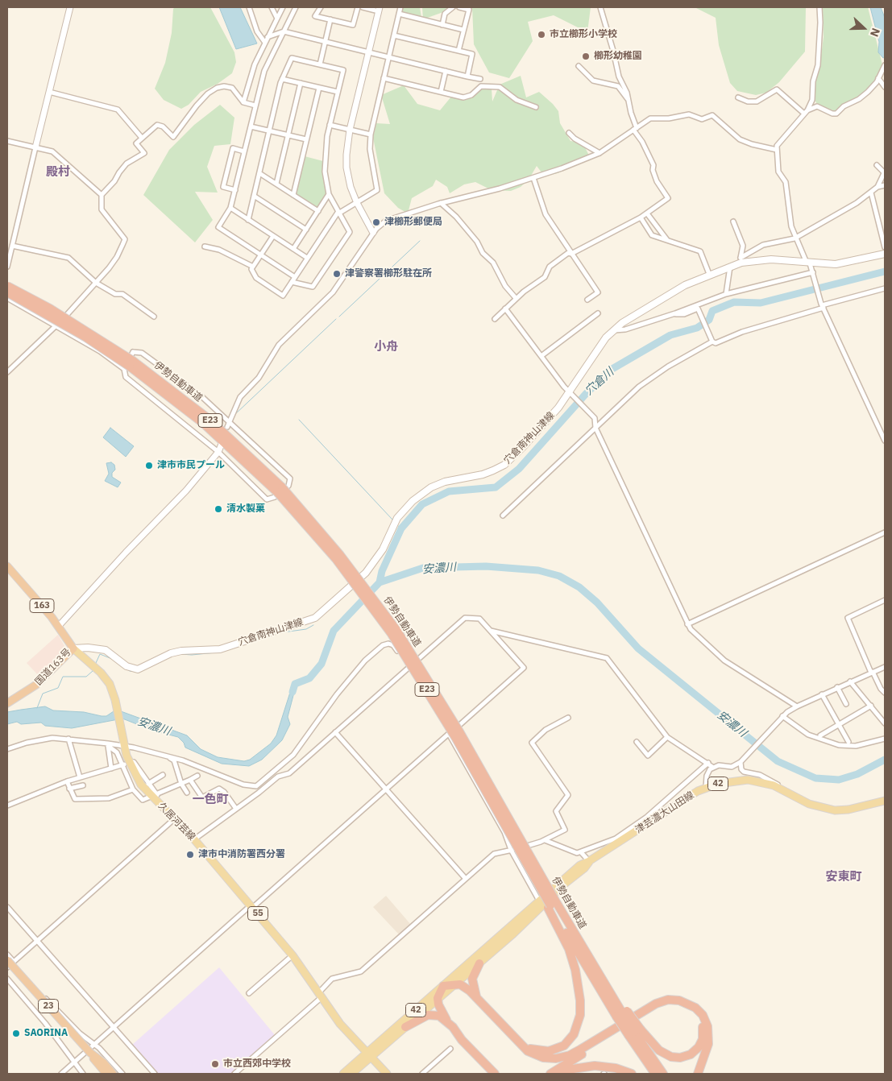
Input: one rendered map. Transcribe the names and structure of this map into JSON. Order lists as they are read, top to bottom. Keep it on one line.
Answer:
{"streets":{"highway":["伊勢自動車道","E23","163","国道163号","23"],"main road":["穴倉南神山津線","42","津芸濃大山田線","久居河芸線","55"]},"crossings":[["穴倉南神山津線","国道163号"],["穴倉南神山津線","久居河芸線"],["国道163号","久居河芸線"],["津芸濃大山田線","久居河芸線"]],"districts":["殿村","小舟","一色町","安東町"],"water":["穴倉川","安濃川"],"places":["市立櫛形小学校","櫛形幼稚園","津櫛形郵便局","津警察署櫛形駐在所","津市市民プール","清水製菓","津市中消防署西分署","SAORINA","市立西郊中学校"],"north":"right"}
